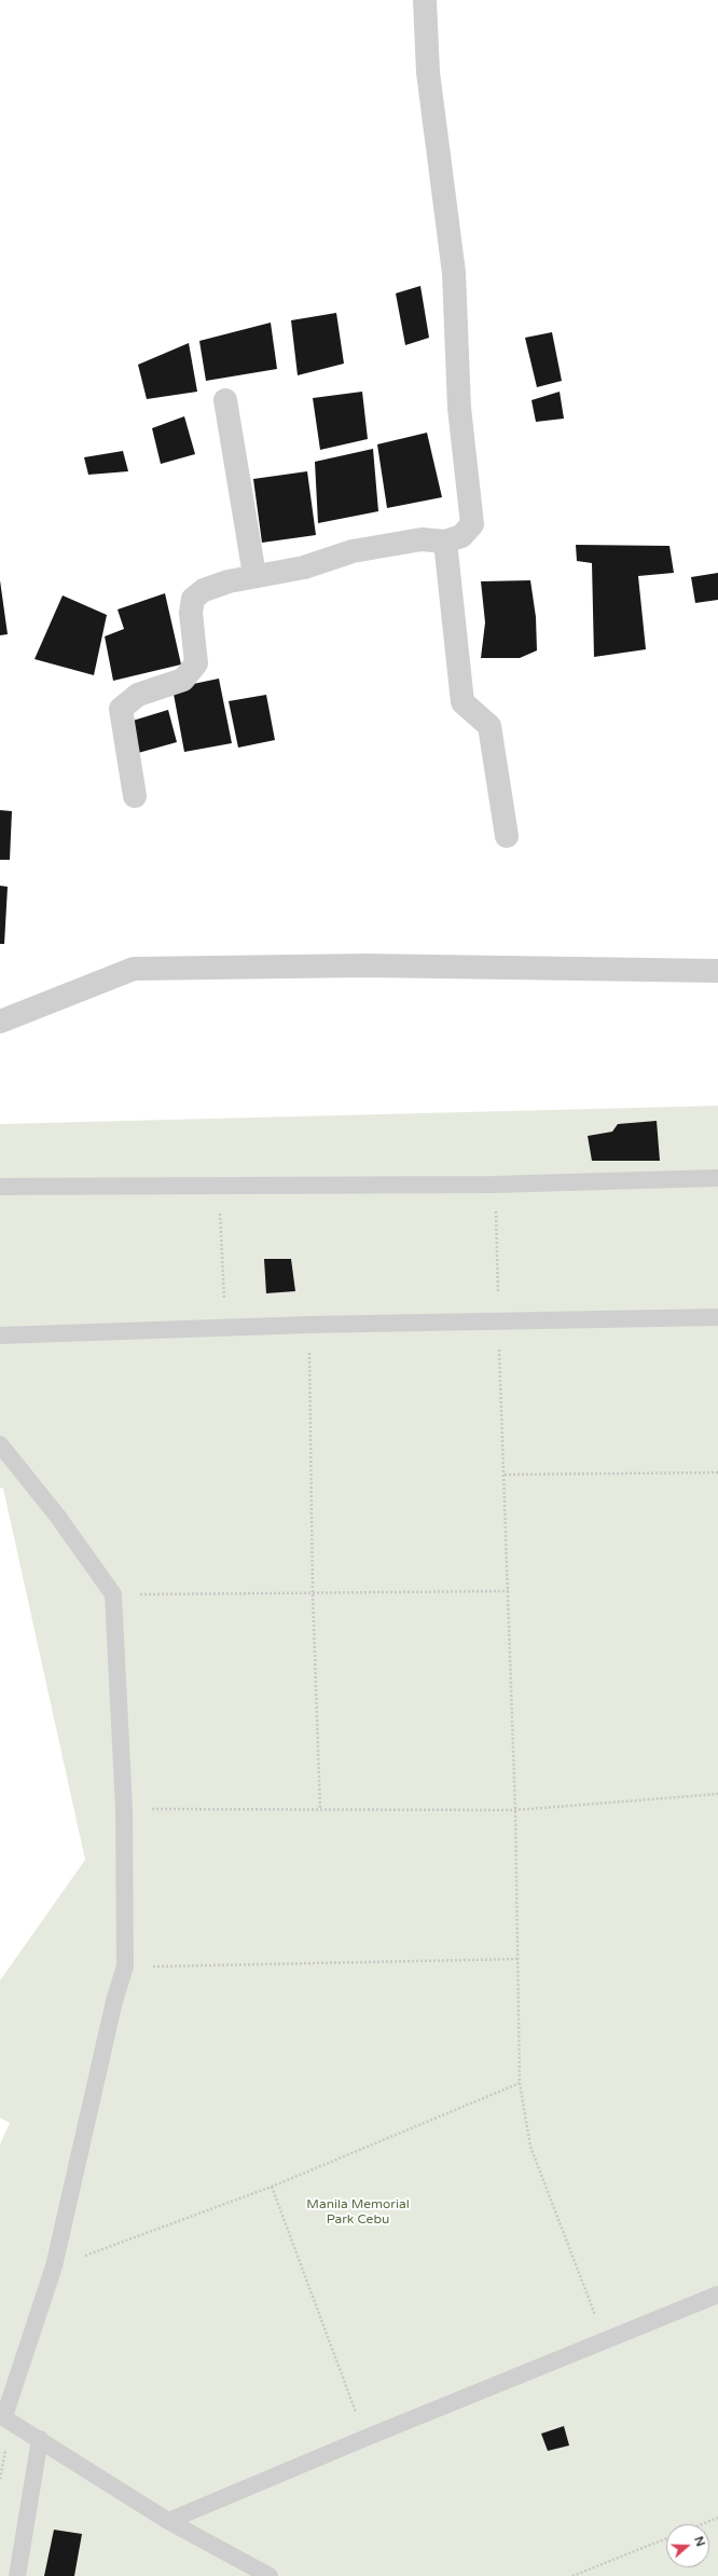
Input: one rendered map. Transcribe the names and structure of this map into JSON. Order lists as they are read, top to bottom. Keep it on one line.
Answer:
{"parks":["Manila Memorial Park Cebu"],"north":"right"}
